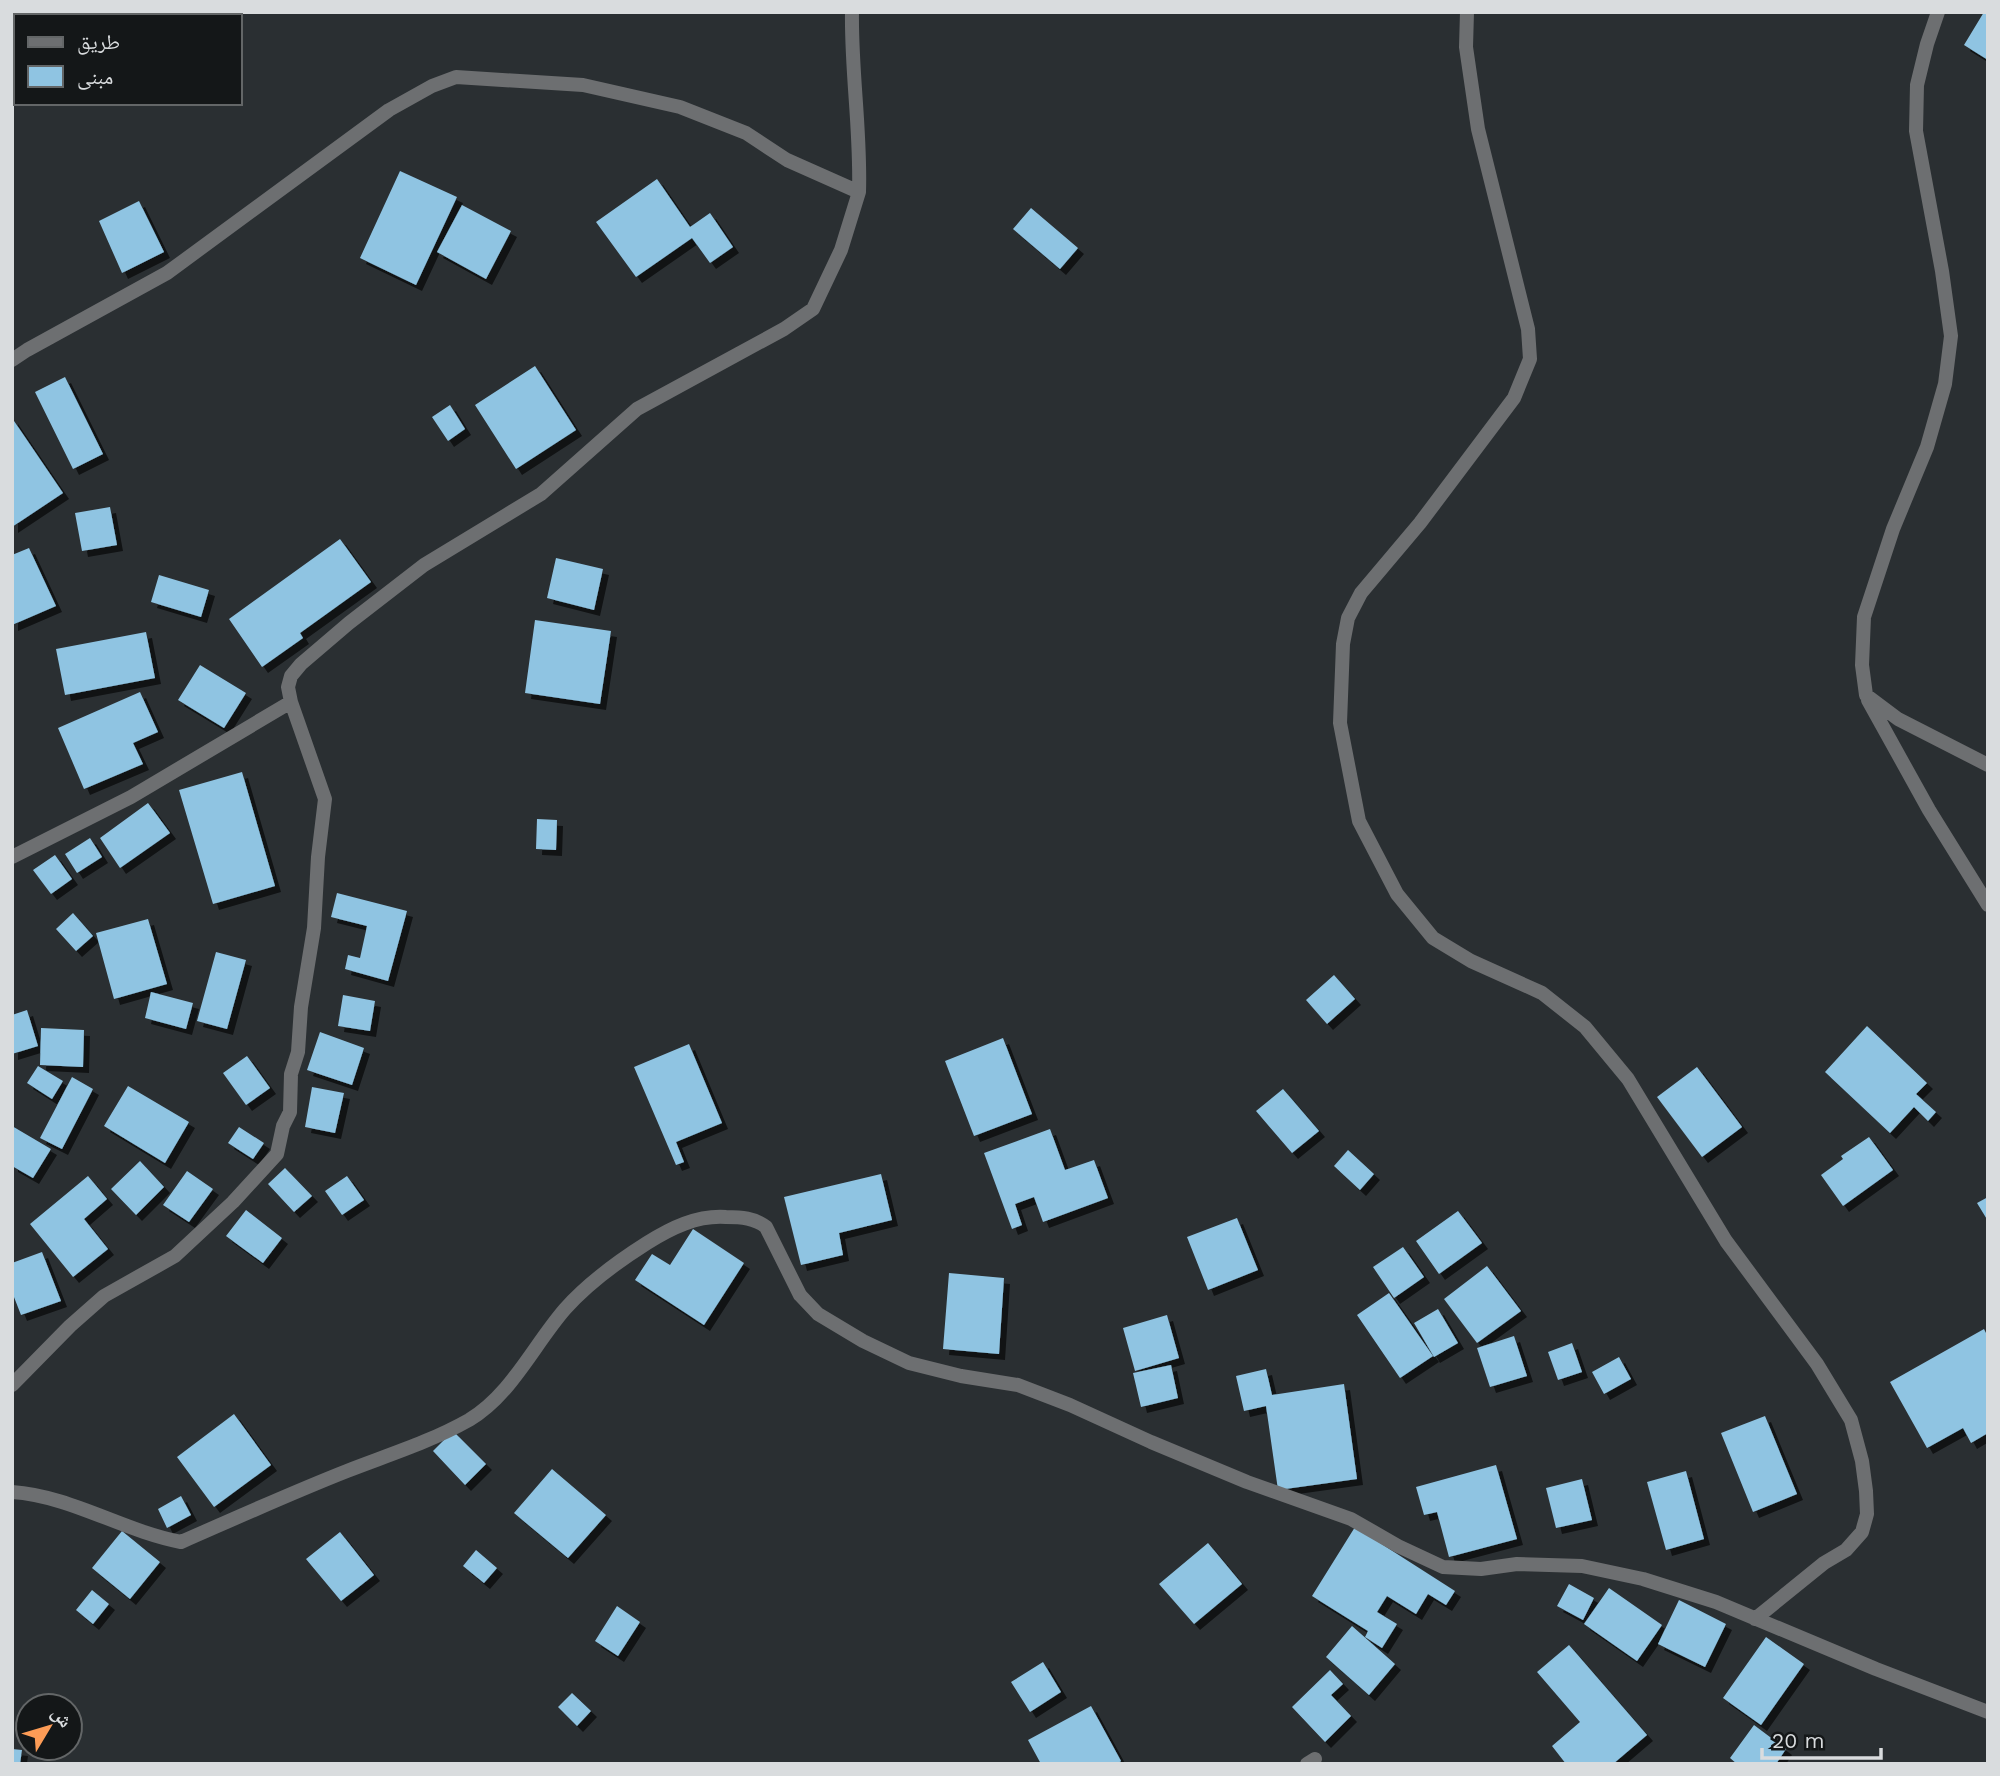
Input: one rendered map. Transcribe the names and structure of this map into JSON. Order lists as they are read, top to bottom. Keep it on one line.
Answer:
{"legend":["طريق","مبنى"],"scale_bar":"20 m","north":"top right"}
